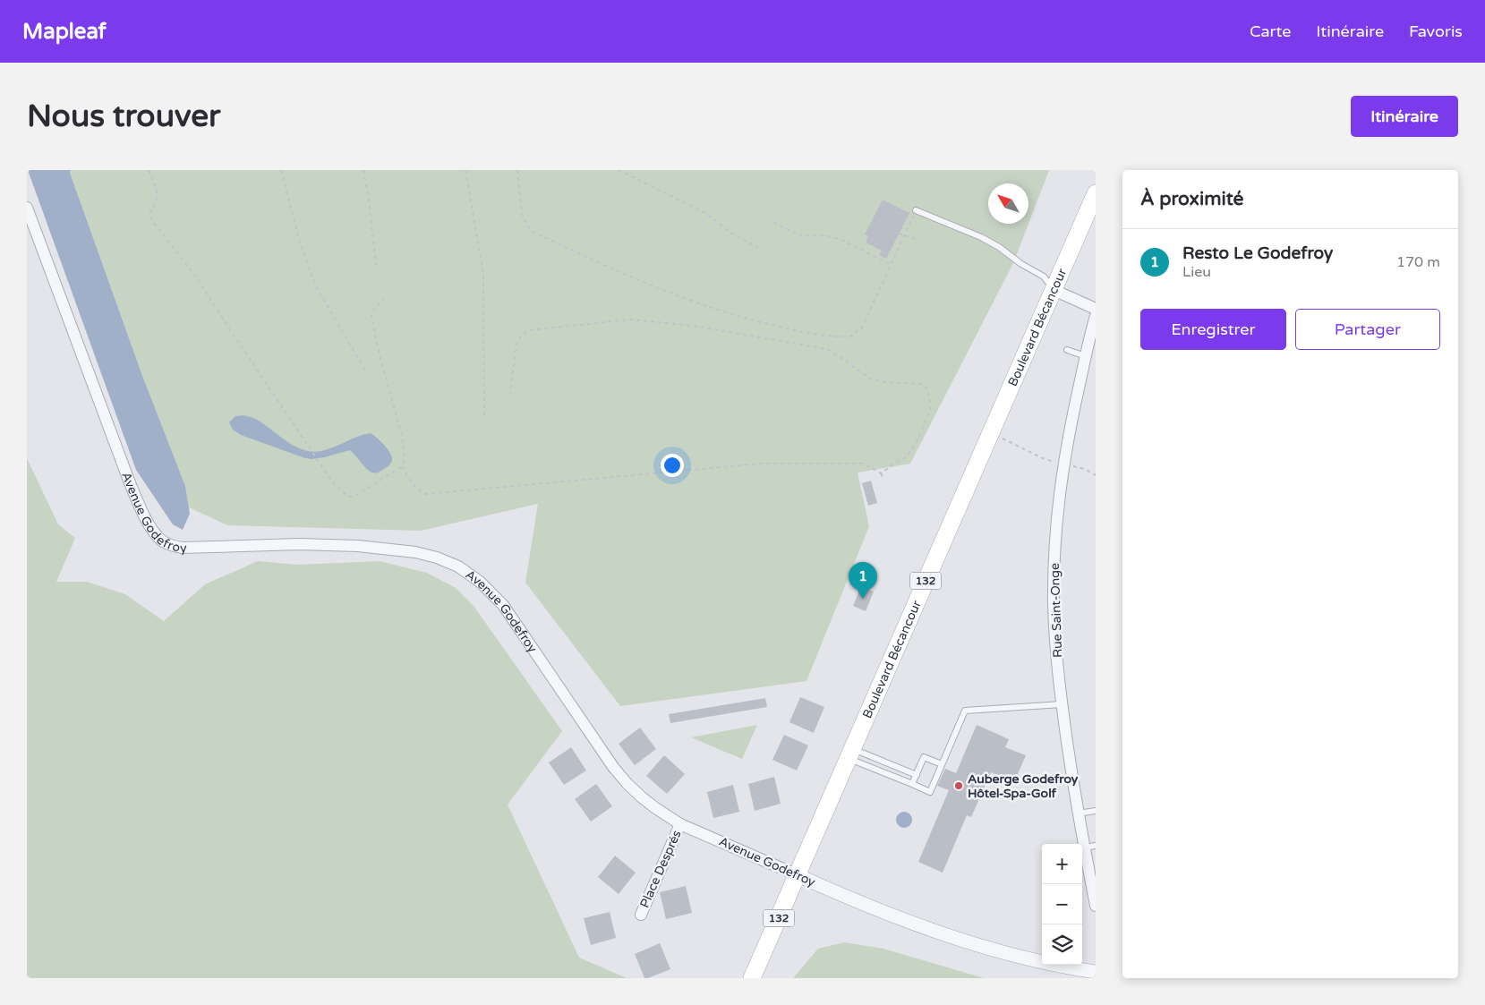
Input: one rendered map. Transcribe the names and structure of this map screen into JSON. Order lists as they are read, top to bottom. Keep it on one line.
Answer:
{"streets":{"main road":["Boulevard Bécancour","132"],"street":["Avenue Godefroy","Rue Saint-Onge","Place Després"]},"crossings":[["Boulevard Bécancour","Avenue Godefroy"],["Avenue Godefroy","Place Després"]],"places":["Auberge Godefroy Hôtel-Spa-Golf"],"north":"top left","page":{"header":"Mapleaf","nav":["Carte","Itinéraire","Favoris"],"buttons":["Itinéraire",["Enregistrer","Partager"]],"title":"Nous trouver","heading":"À proximité","list":[{"mark":"1","name":"Resto Le Godefroy","note":"Lieu","value":"170 m"}],"pins":"1","map_buttons":["+","−"]}}
